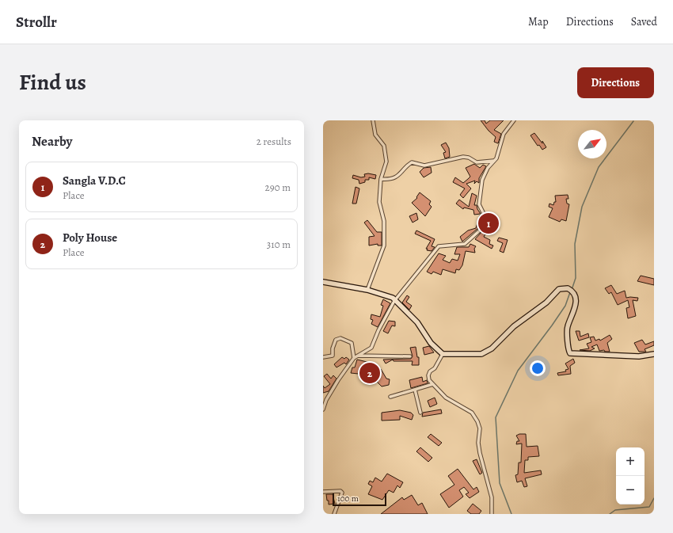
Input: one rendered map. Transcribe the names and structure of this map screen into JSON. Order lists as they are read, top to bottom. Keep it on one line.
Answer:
{"scale_bar":"100 m","north":"top right","page":{"header":"Strollr","nav":["Map","Directions","Saved"],"title":"Find us","buttons":"Directions","heading":["Nearby","2 results"],"list":[{"mark":"1","name":"Sangla V.D.C","note":"Place","value":"290 m"},{"mark":"2","name":"Poly House","note":"Place","value":"310 m"}],"pins":["1","2"],"map_buttons":["+","−"],"scale":"100 m"}}
